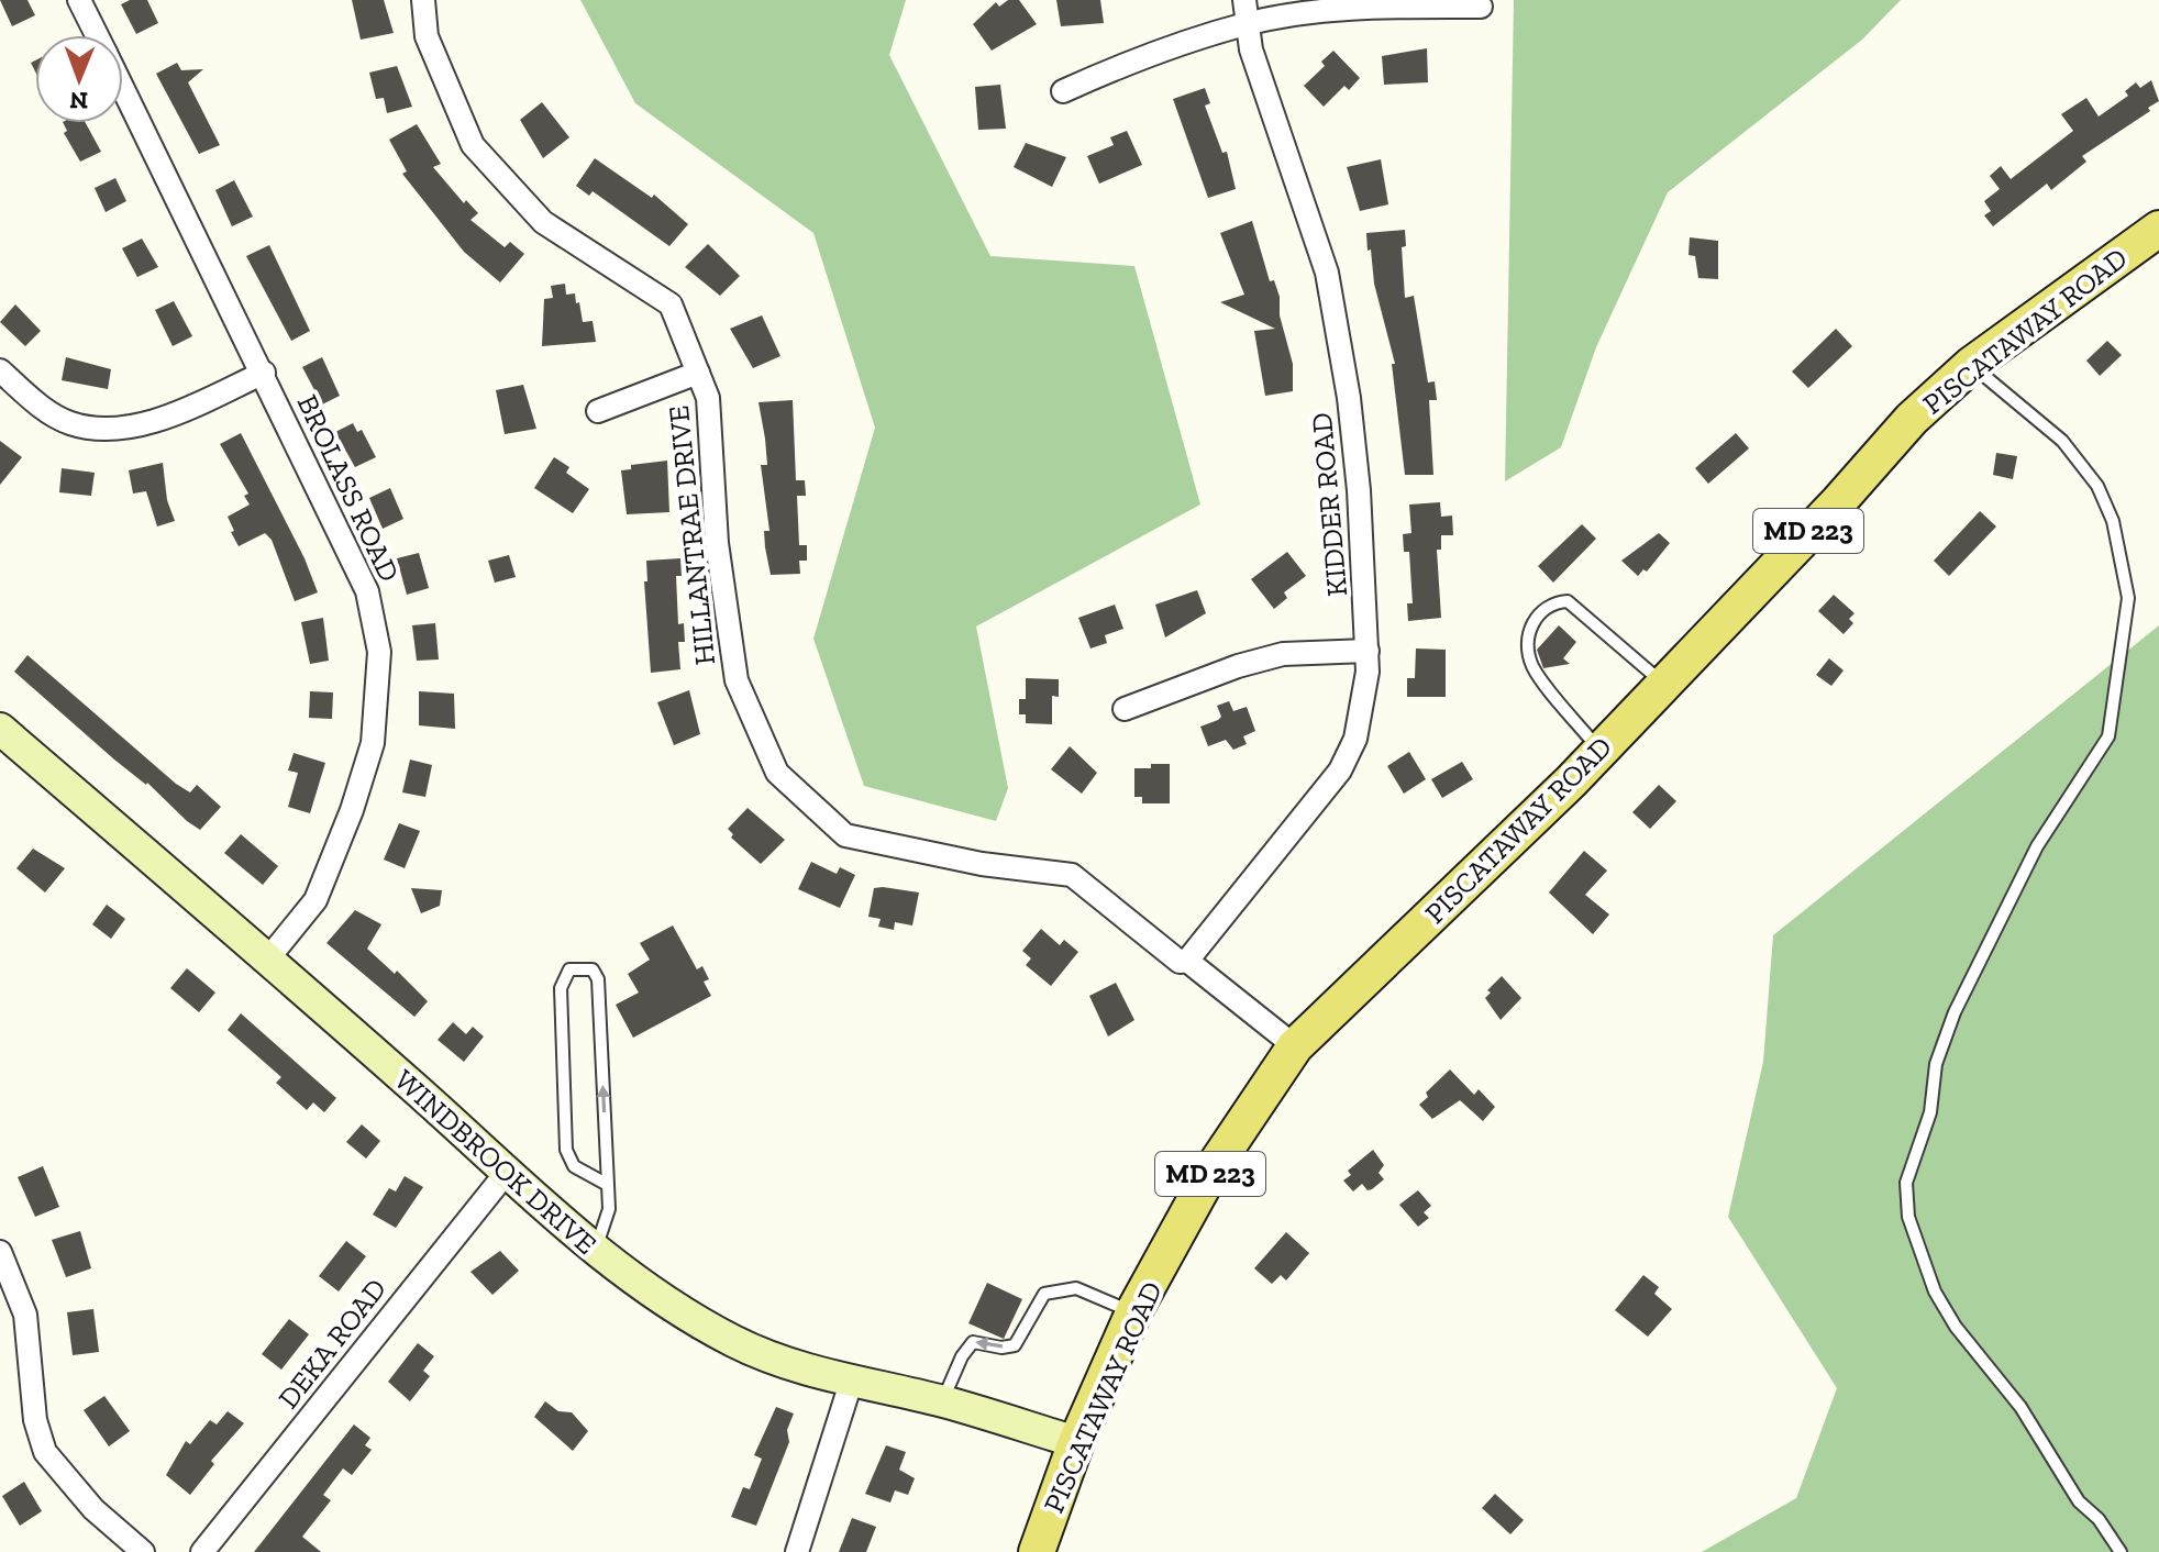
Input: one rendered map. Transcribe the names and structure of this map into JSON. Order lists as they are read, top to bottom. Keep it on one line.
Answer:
{"streets":{"main road":["PISCATAWAY ROAD","MD 223"],"street":["BROLASS ROAD","KIDDER ROAD","HILLANTRAE DRIVE","WINDBROOK DRIVE","DEKA ROAD"]},"crossings":[["PISCATAWAY ROAD","HILLANTRAE DRIVE"],["PISCATAWAY ROAD","WINDBROOK DRIVE"],["BROLASS ROAD","WINDBROOK DRIVE"],["KIDDER ROAD","HILLANTRAE DRIVE"],["WINDBROOK DRIVE","DEKA ROAD"]],"north":"bottom"}
